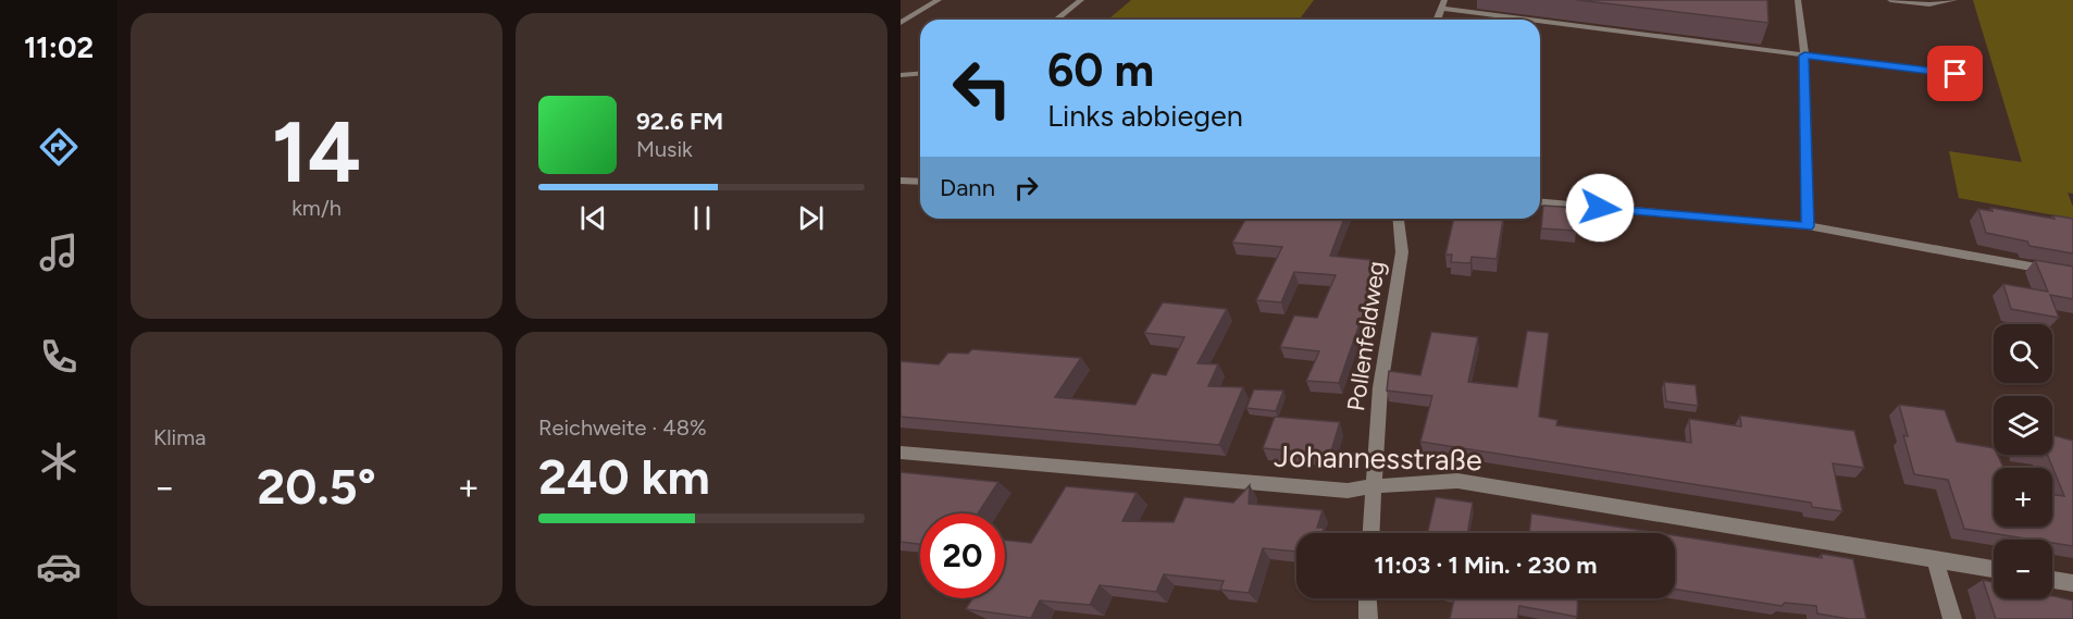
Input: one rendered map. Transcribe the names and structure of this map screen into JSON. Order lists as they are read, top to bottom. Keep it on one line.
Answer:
{"streets":{"street":["Pollenfeldweg","Johannesstraße"]},"crossings":[["Pollenfeldweg","Johannesstraße"]],"page":{"tabs":"11:02","tile":[["14","km/h"],"Klima",["Reichweite · 48%","240 km"]],"turn":["60 m","Links abbiegen"],"song":["92.6 FM","Musik"],"then":"Dann","map_buttons":["+","−"],"heat":["−","20.5°","+"],"limit":"20","trip":"11:03 · 1 Min. · 230 m"}}
